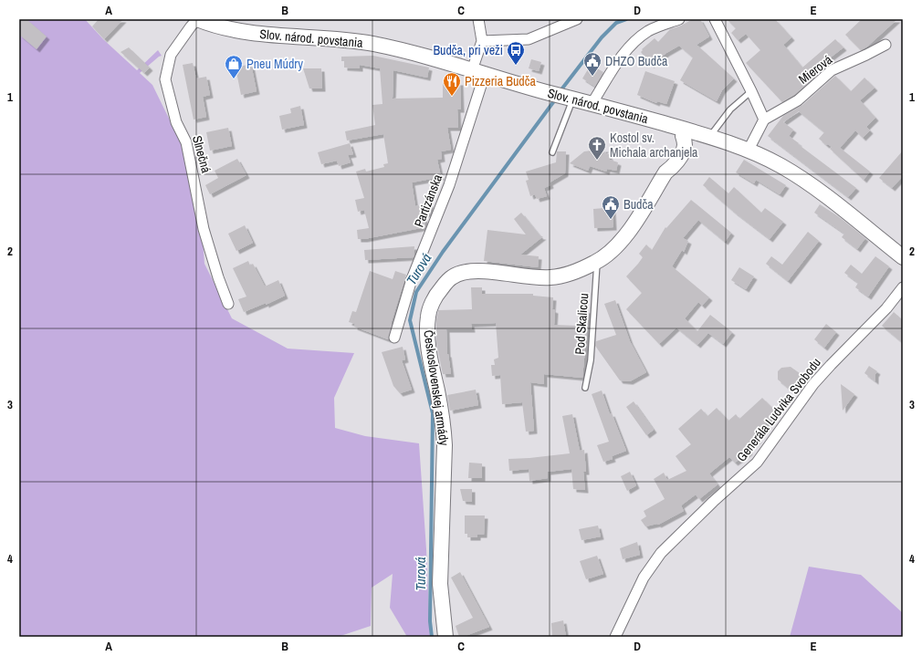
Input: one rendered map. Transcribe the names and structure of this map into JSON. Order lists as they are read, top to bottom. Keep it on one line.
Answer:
{"streets":{"street":["Slov. národ. povstania","Mierová","Slnečná","Partizánska","Československej armády","Generála Ludvika Svobodu"],"lane":["Pod Skalicou"]},"crossings":[["Slov. národ. povstania","Slnečná"],["Slov. národ. povstania","Partizánska"],["Slov. národ. povstania","Československej armády"],["Pod Skalicou","Československej armády"]],"water":["Turová"],"places":{"bus stop":["Budča, pri veži"],"public building":["DHZO Budča","Budča"],"shop":["Pneu Múdry"],"restaurant":["Pizzeria Budča"],"church":["Kostol sv. Michala archanjela"]},"grid":{"columns":["A","B","C","D","E"],"rows":["1","2","3","4"]}}
